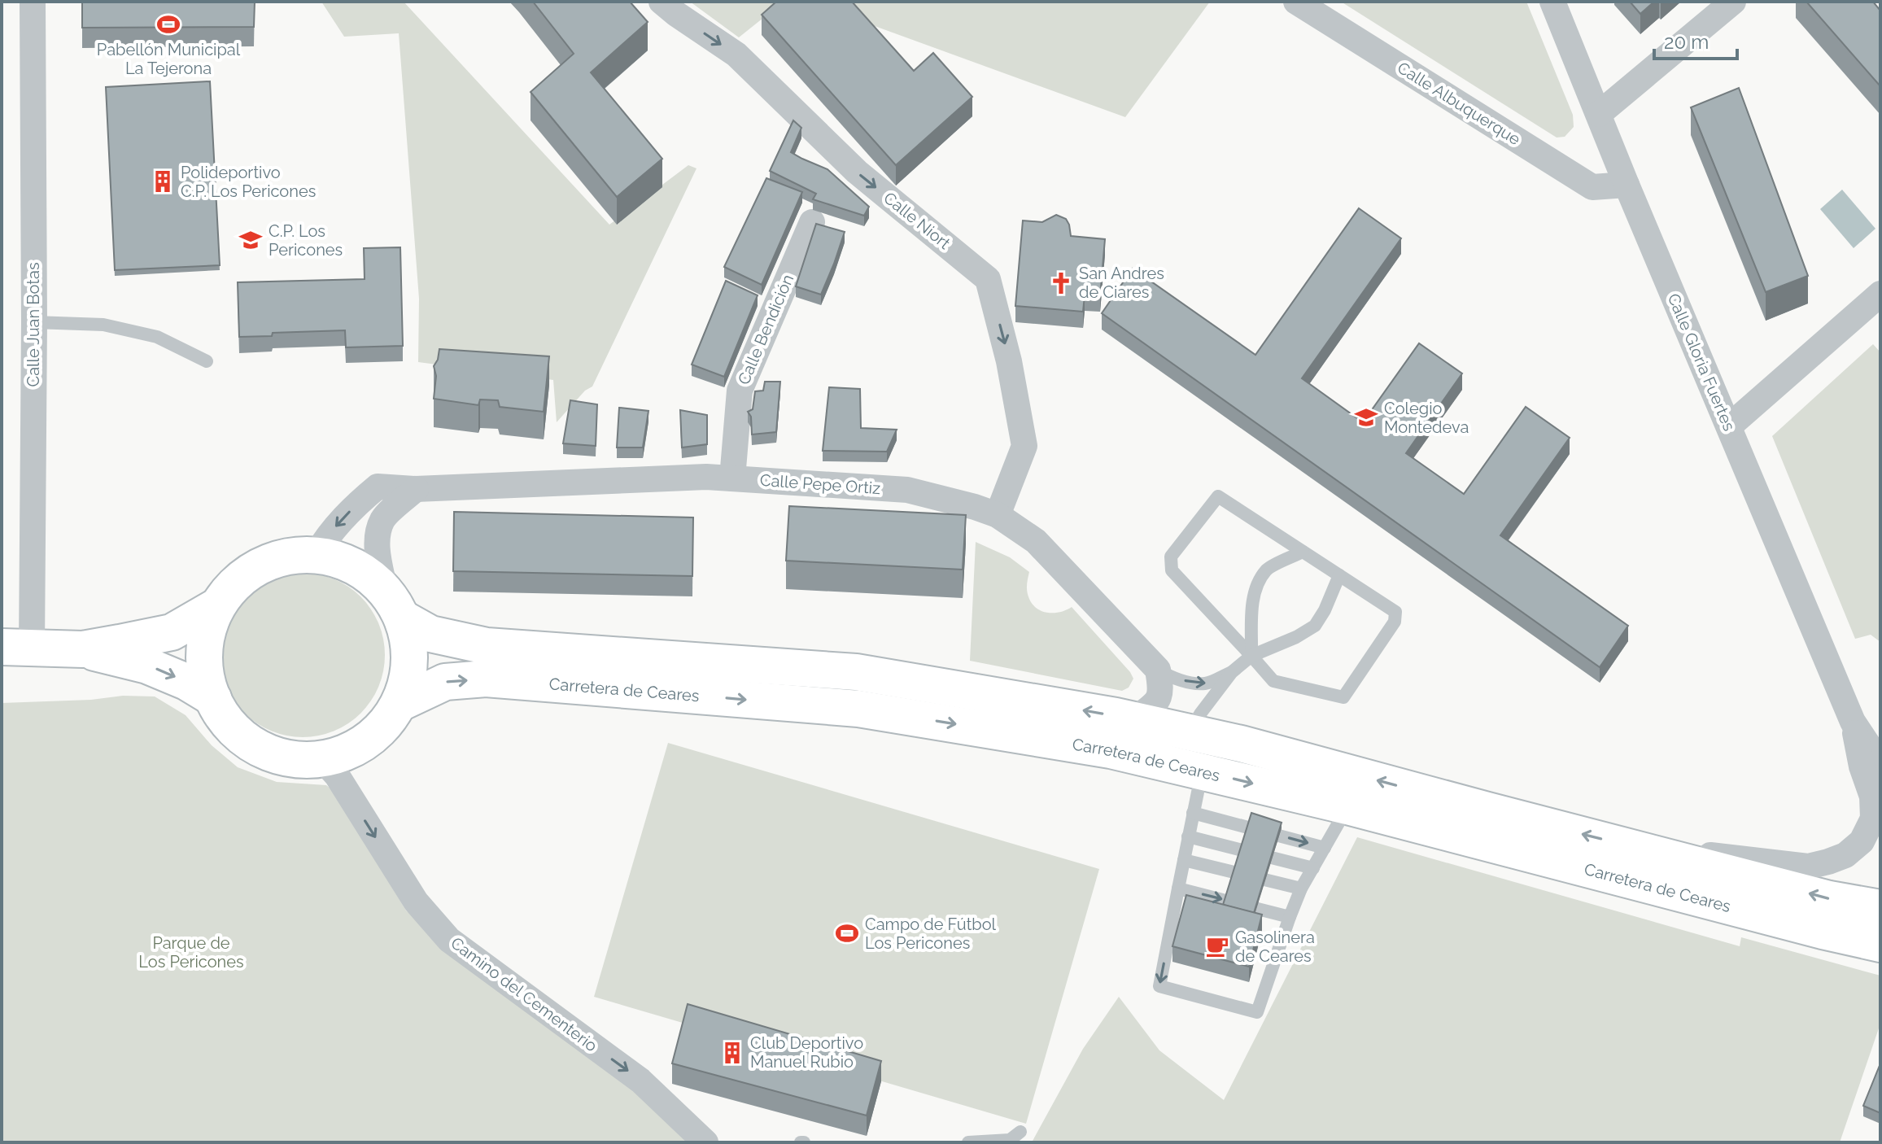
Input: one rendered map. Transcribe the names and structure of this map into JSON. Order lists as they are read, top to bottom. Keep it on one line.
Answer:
{"streets":{"main road":["Carretera de Ceares"],"street":["Calle Albuquerque","Calle Niort","Calle Juan Botas","Calle Bendición","Calle Gloria Fuertes","Calle Pepe Ortiz","Camino del Cementerio"]},"crossings":[["Calle Albuquerque","Calle Gloria Fuertes"],["Calle Niort","Calle Pepe Ortiz"],["Calle Bendición","Calle Pepe Ortiz"],["Calle Gloria Fuertes","Carretera de Ceares"],["Calle Pepe Ortiz","Carretera de Ceares"],["Calle Pepe Ortiz","Camino del Cementerio"],["Carretera de Ceares","Camino del Cementerio"]],"one_way":["Calle Niort","Camino del Cementerio"],"parks":["Parque de Los Pericones"],"places":{"sports":["Pabellón Municipal La Tejerona","Campo de Fútbol Los Pericones"],"building":["Polideportivo C.P. Los Pericones","Club Deportivo Manuel Rubio"],"school or university":["C.P. Los Pericones","Colegio Montedeva"],"church":["San Andres de Ciares"],"cafe":["Gasolinera de Ceares"]},"scale_bar":"20 m"}
